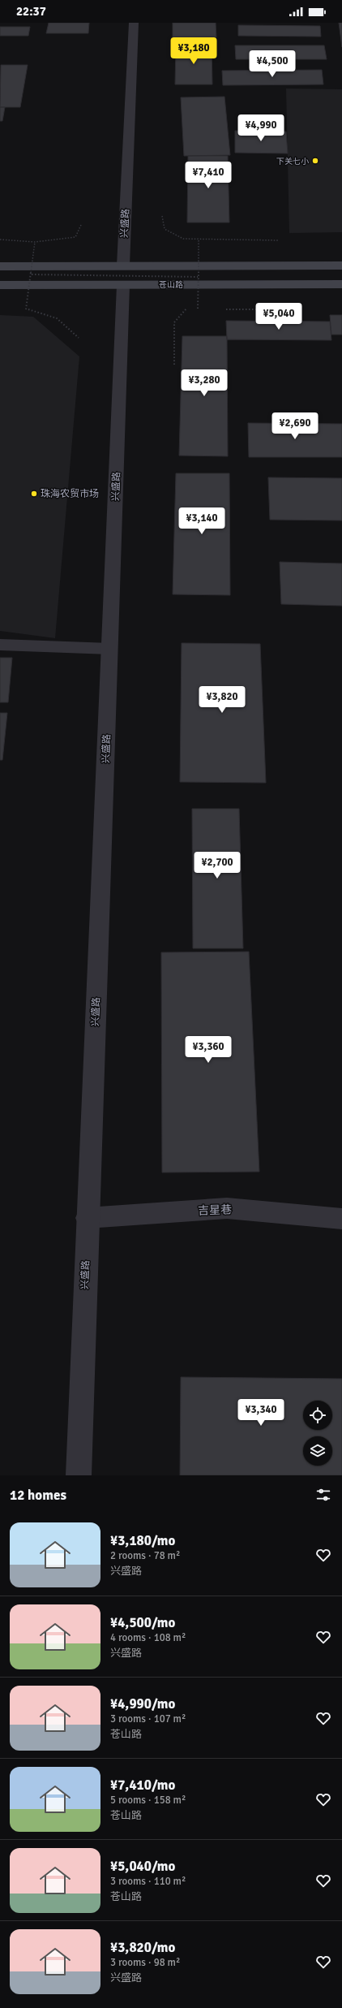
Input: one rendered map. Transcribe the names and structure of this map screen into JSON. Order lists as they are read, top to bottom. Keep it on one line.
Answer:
{"streets":{"main road":["兴盛路","苍山路"],"street":["吉星巷"]},"crossings":[["兴盛路","苍山路"],["兴盛路","吉星巷"]],"places":["下关七小","珠海农贸市场"],"page":{"status":"22:37","price":["¥3,180","¥4,500","¥4,990","¥7,410","¥5,040","¥3,280","¥2,690","¥3,140","¥3,820","¥2,700","¥3,360","¥3,340"],"heading":"12 homes","list":[{"name":"¥3,180/mo","note":"2 rooms · 78 m² · 兴盛路"},{"name":"¥4,500/mo","note":"4 rooms · 108 m² · 兴盛路"},{"name":"¥4,990/mo","note":"3 rooms · 107 m² · 苍山路"},{"name":"¥7,410/mo","note":"5 rooms · 158 m² · 苍山路"},{"name":"¥5,040/mo","note":"3 rooms · 110 m² · 苍山路"},{"name":"¥3,820/mo","note":"3 rooms · 98 m² · 兴盛路"}]}}
